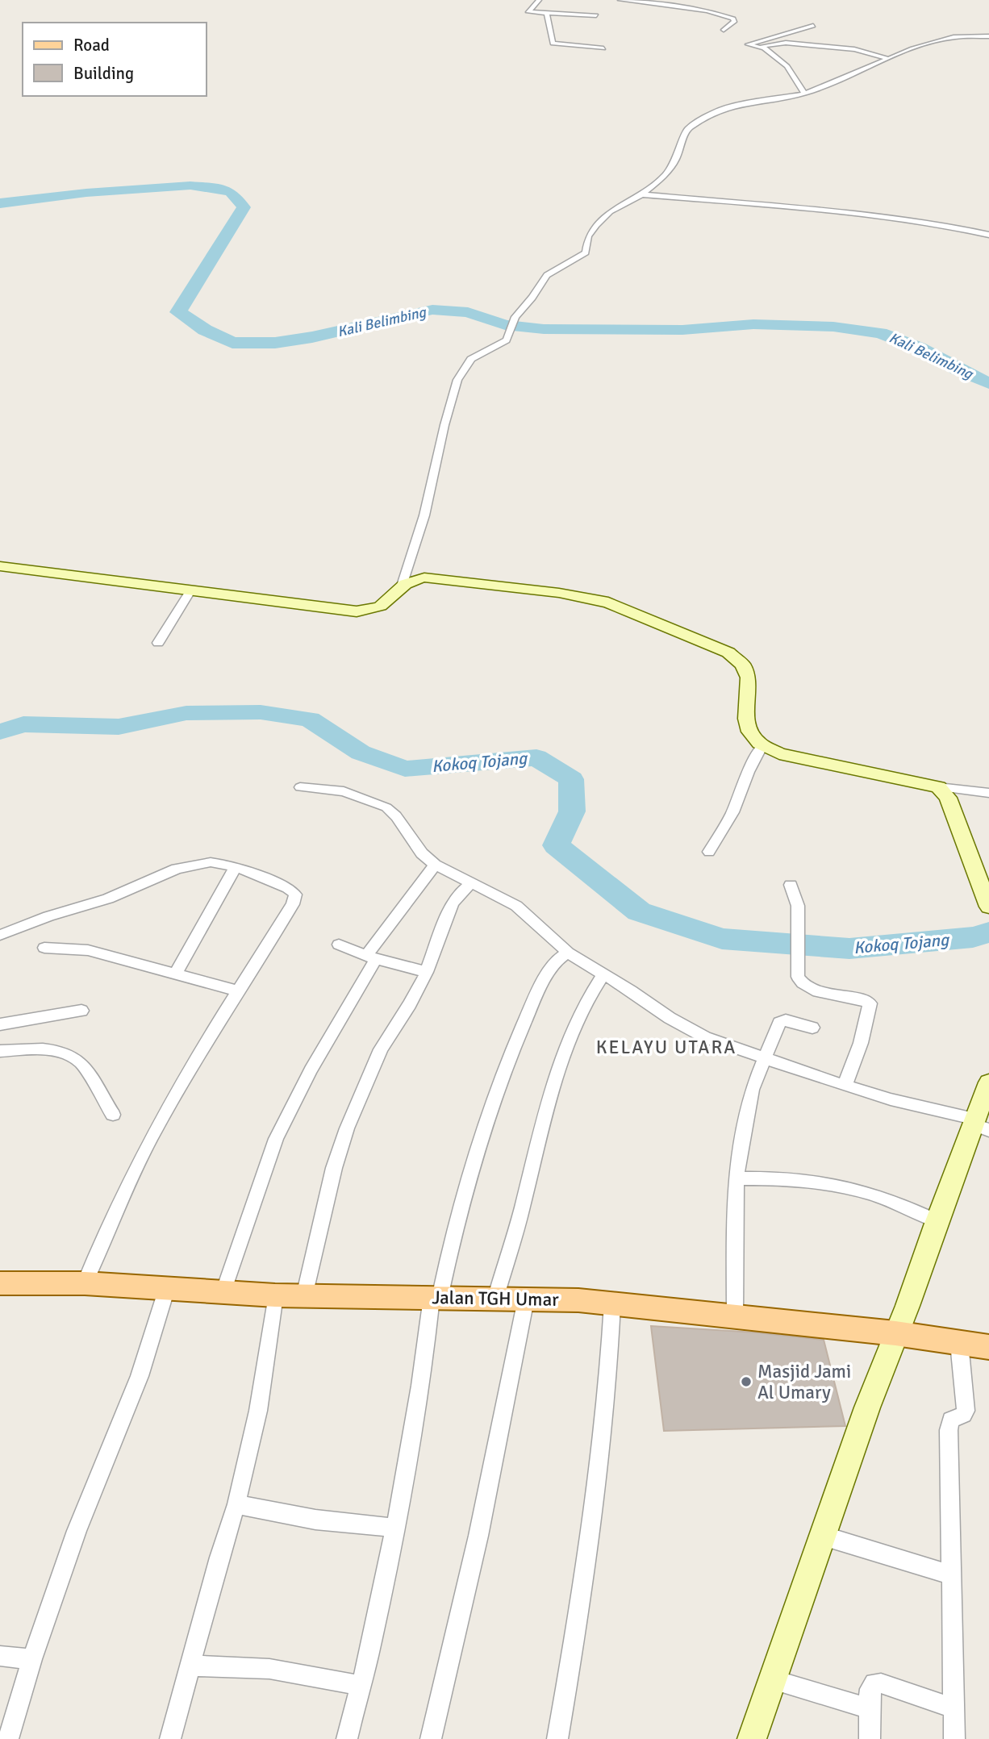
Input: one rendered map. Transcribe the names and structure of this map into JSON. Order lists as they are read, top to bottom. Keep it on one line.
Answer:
{"streets":{"main road":["Jalan TGH Umar"]},"districts":["KELAYU UTARA"],"water":["Kali Belimbing","Kokoq Tojang"],"places":["Masjid Jami Al Umary"],"legend":["Road","Building"]}
